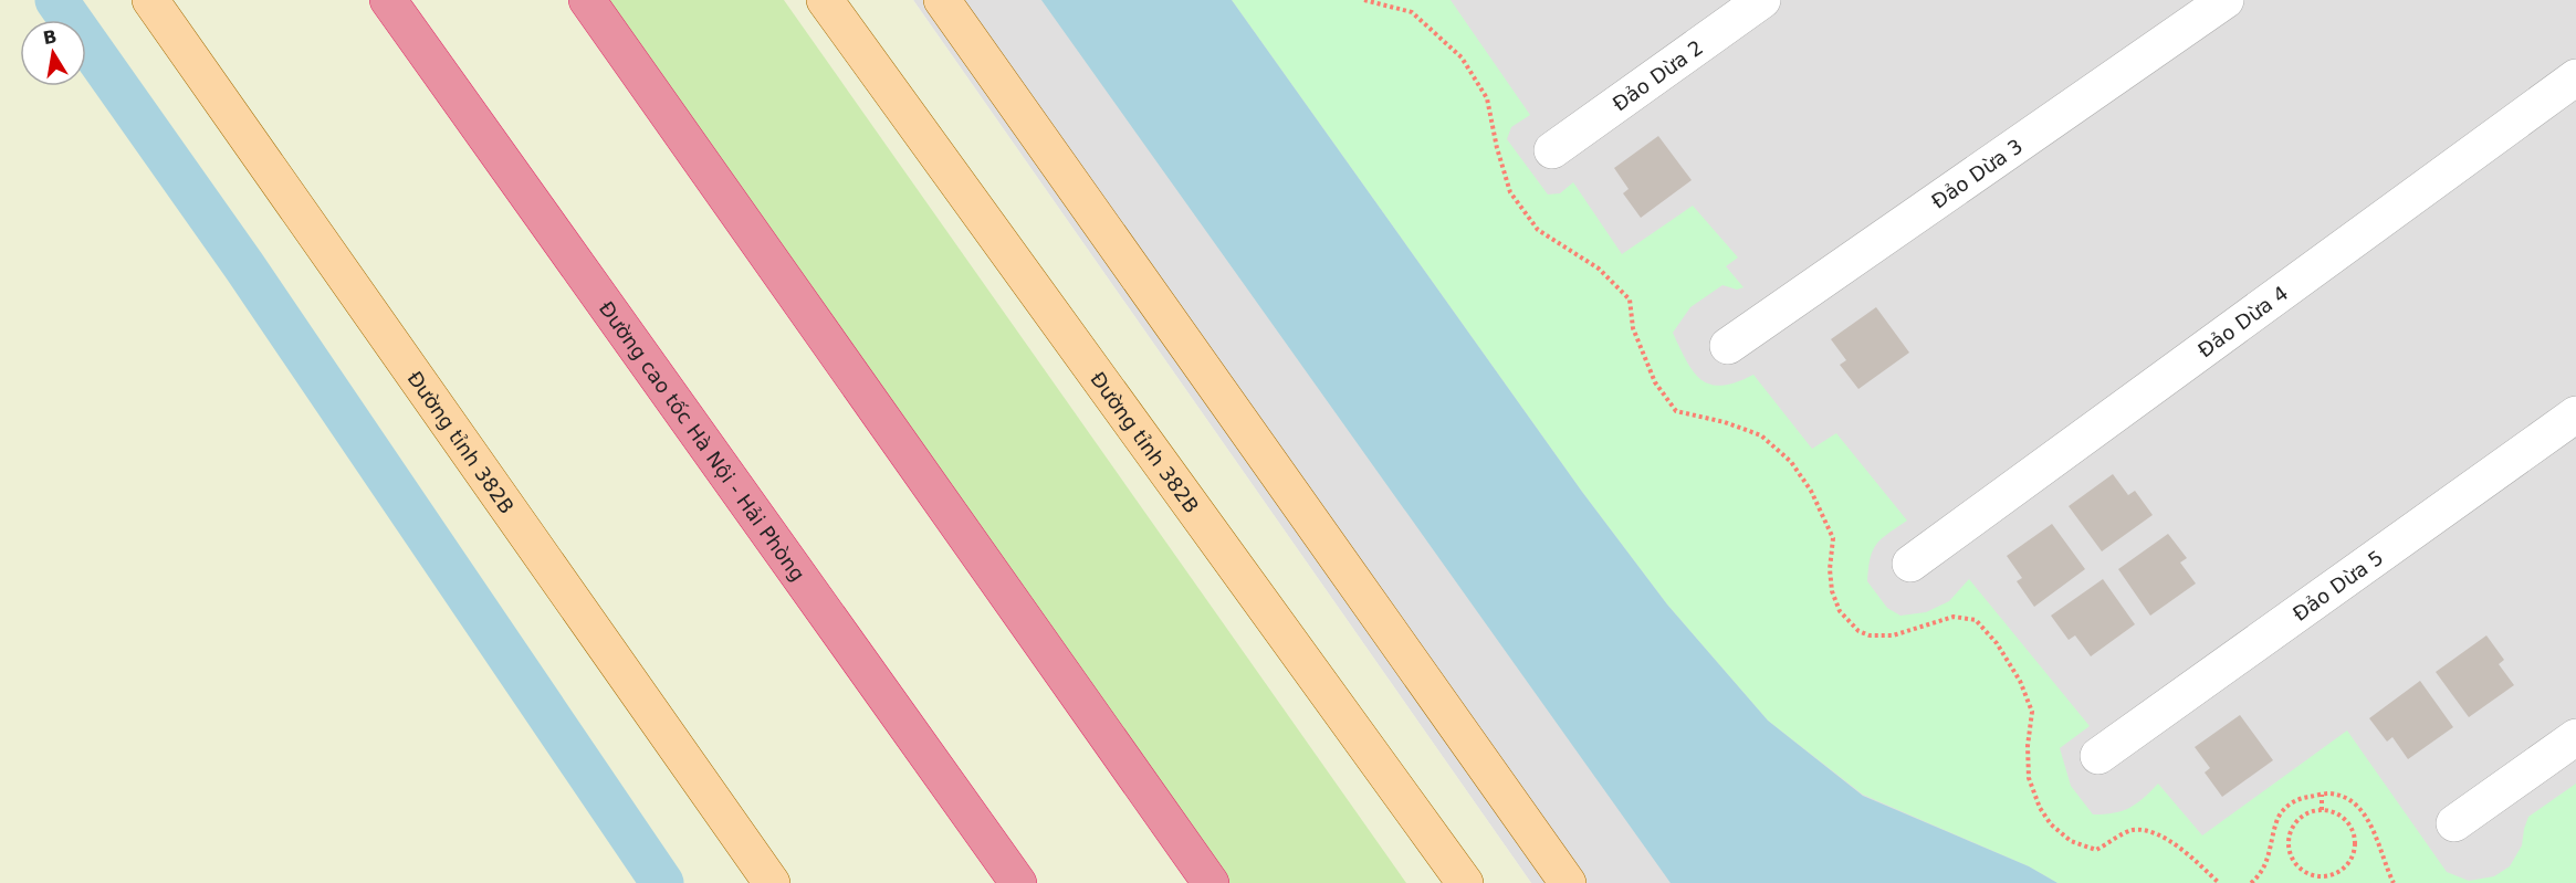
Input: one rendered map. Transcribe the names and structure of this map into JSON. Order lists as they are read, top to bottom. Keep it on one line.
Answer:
{"streets":{"highway":["Đường cao tốc Hà Nội - Hải Phòng"],"main road":["Đường tỉnh 382B"],"street":["Đảo Dừa 2","Đảo Dừa 3","Đảo Dừa 4","Đảo Dừa 5"]},"north":"top"}
